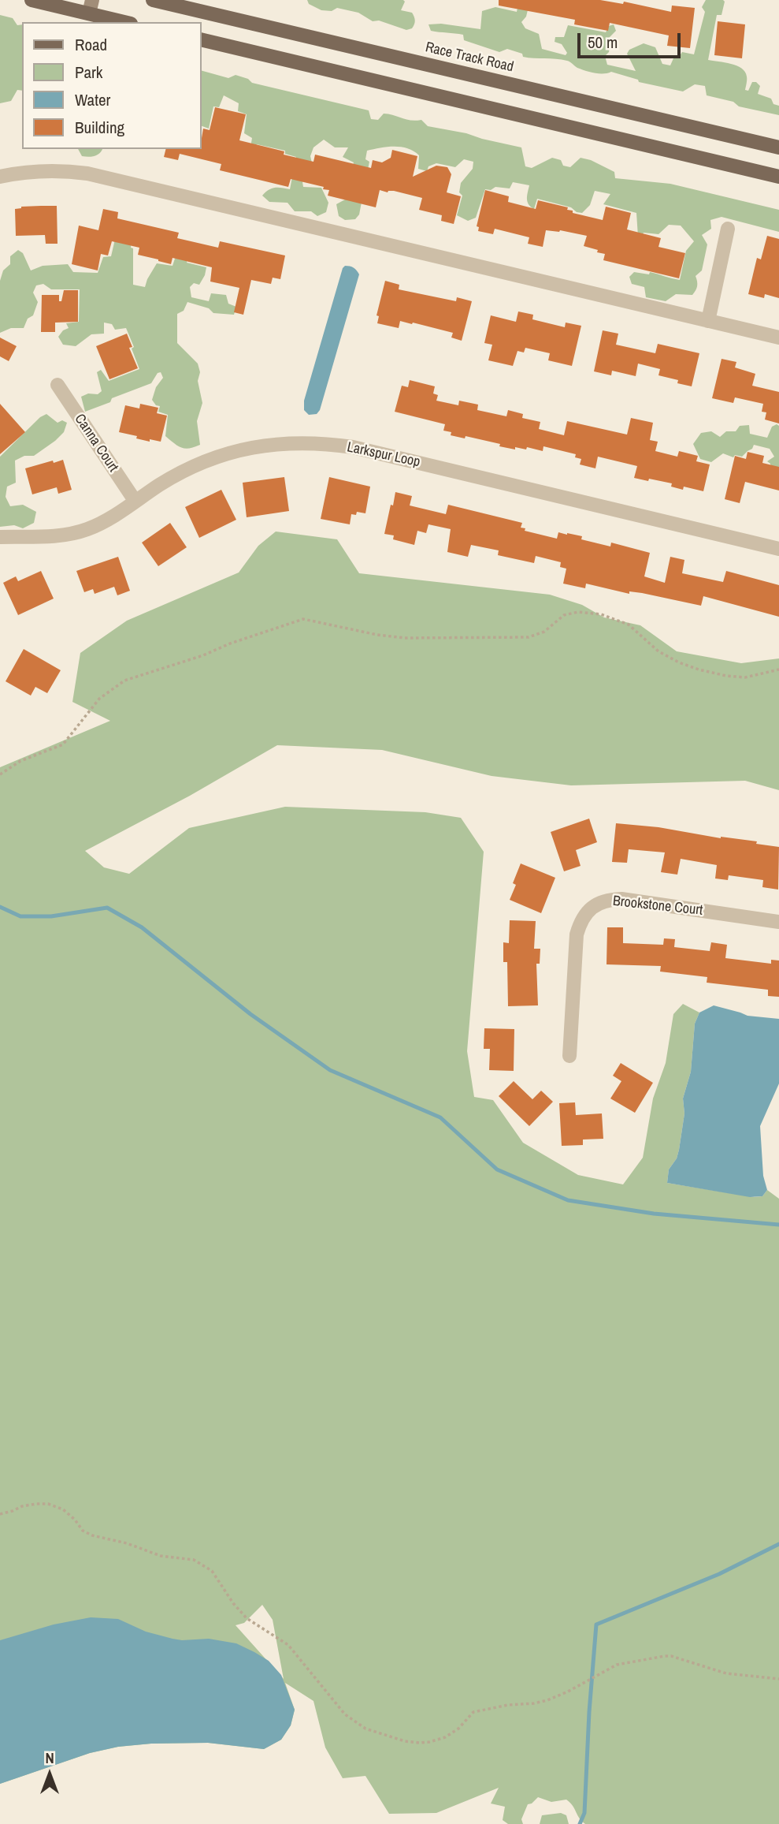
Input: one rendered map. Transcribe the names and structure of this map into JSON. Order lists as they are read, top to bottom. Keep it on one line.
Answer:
{"streets":{"main road":["Race Track Road"],"street":["Canna Court","Larkspur Loop","Brookstone Court"]},"crossings":[["Canna Court","Larkspur Loop"]],"legend":["Road","Park","Water","Building"],"scale_bar":"50 m","north":"top"}
